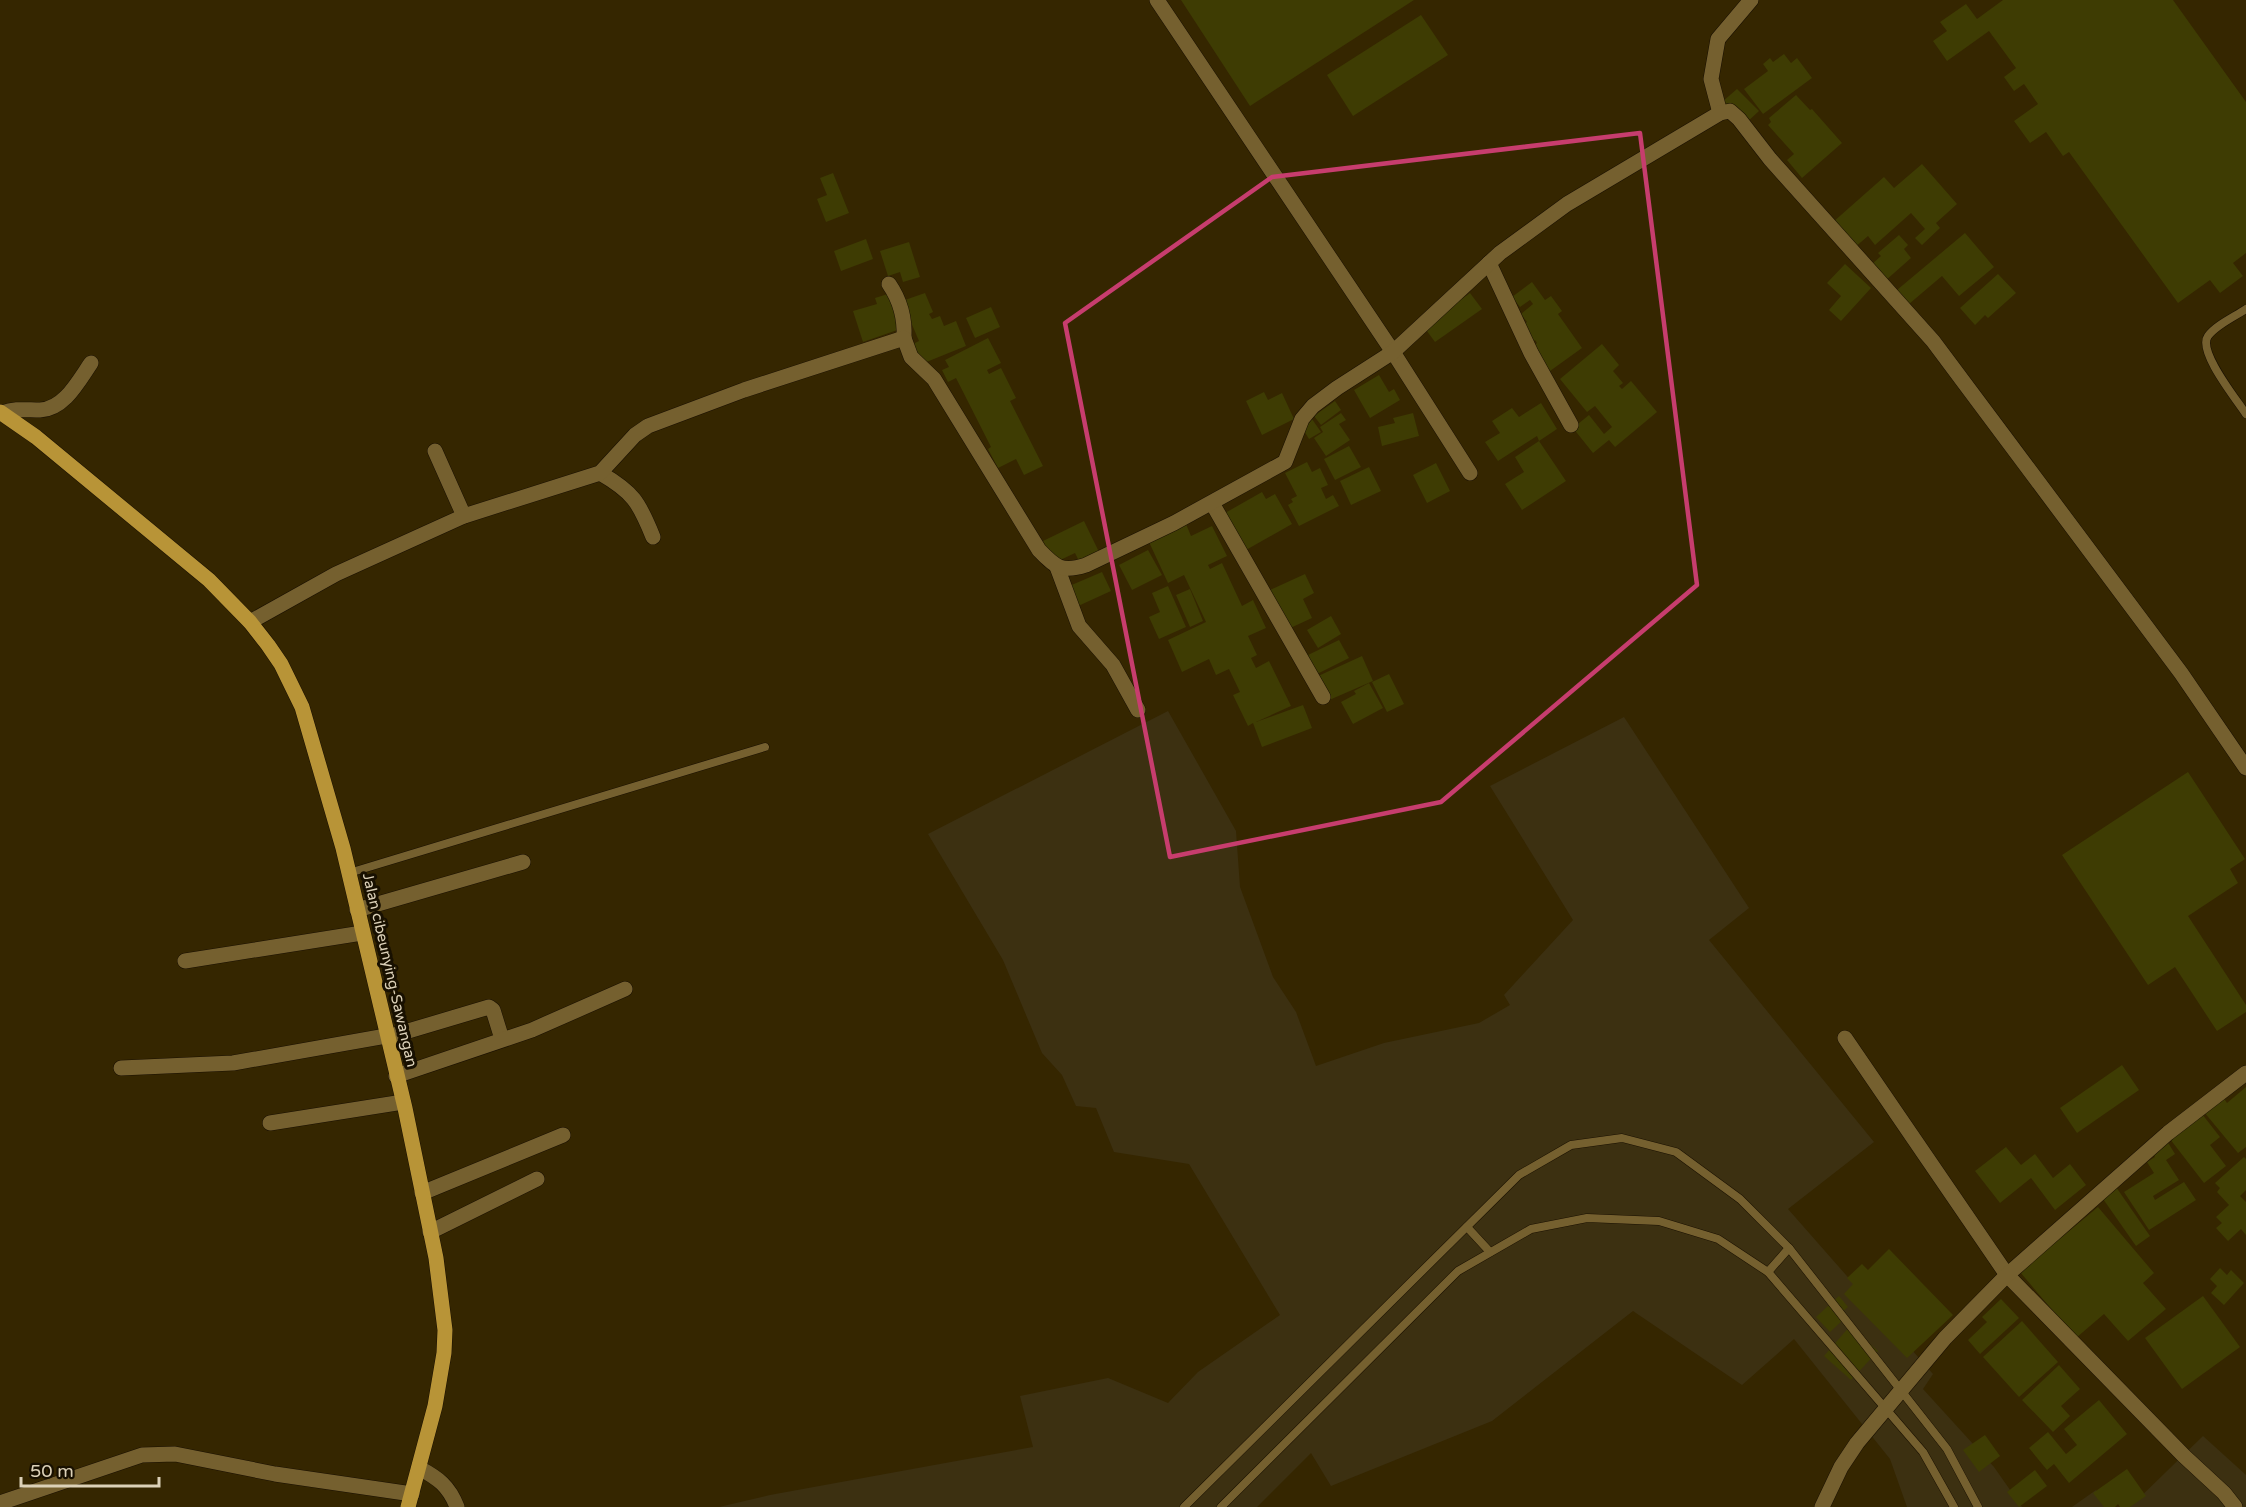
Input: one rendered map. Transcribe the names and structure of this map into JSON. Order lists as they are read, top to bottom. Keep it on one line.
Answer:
{"streets":{"main road":["Jalan cibeunying-Sawangan"]},"scale_bar":"50 m"}
